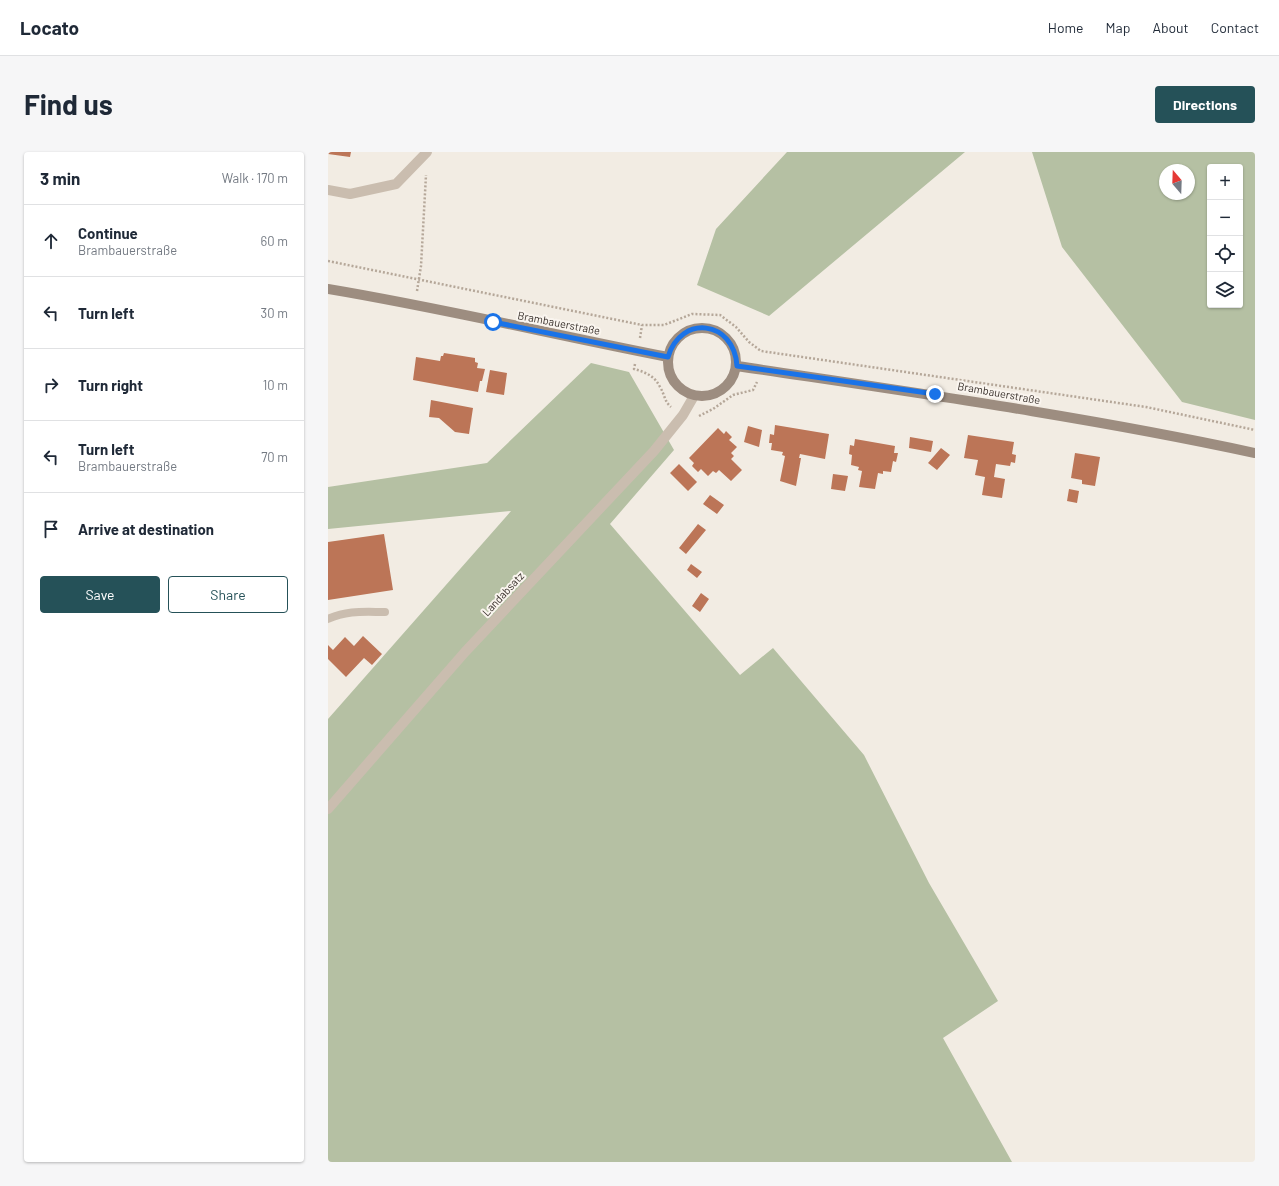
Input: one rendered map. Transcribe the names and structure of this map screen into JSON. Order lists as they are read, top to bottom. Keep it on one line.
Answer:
{"streets":{"main road":["Brambauerstraße"],"street":["Landabsatz"]},"crossings":[["Brambauerstraße","Landabsatz"]],"north":"top","page":{"header":"Locato","nav":["Home","Map","About","Contact"],"buttons":["Directions",["Save","Share"]],"title":"Find us","heading":["3 min","Walk · 170 m"],"map_buttons":["+","−"],"list":[["Continue","Brambauerstraße","60 m"],["Turn left","30 m"],["Turn right","10 m"],["Turn left","Brambauerstraße","70 m"],"Arrive at destination"]}}
